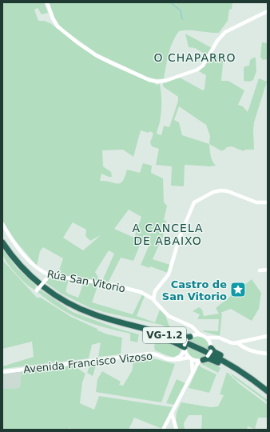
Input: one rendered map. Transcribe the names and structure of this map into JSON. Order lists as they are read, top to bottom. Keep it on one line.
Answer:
{"streets":{"highway":["VG-1.2"],"street":["Rúa San Vitorio","Avenida Francisco Vizoso"]},"crossings":[["Rúa San Vitorio","Avenida Francisco Vizoso"]],"districts":["O CHAPARRO","A CANCELA DE ABAIXO"],"places":{"place":["Castro de San Vitorio"]}}
